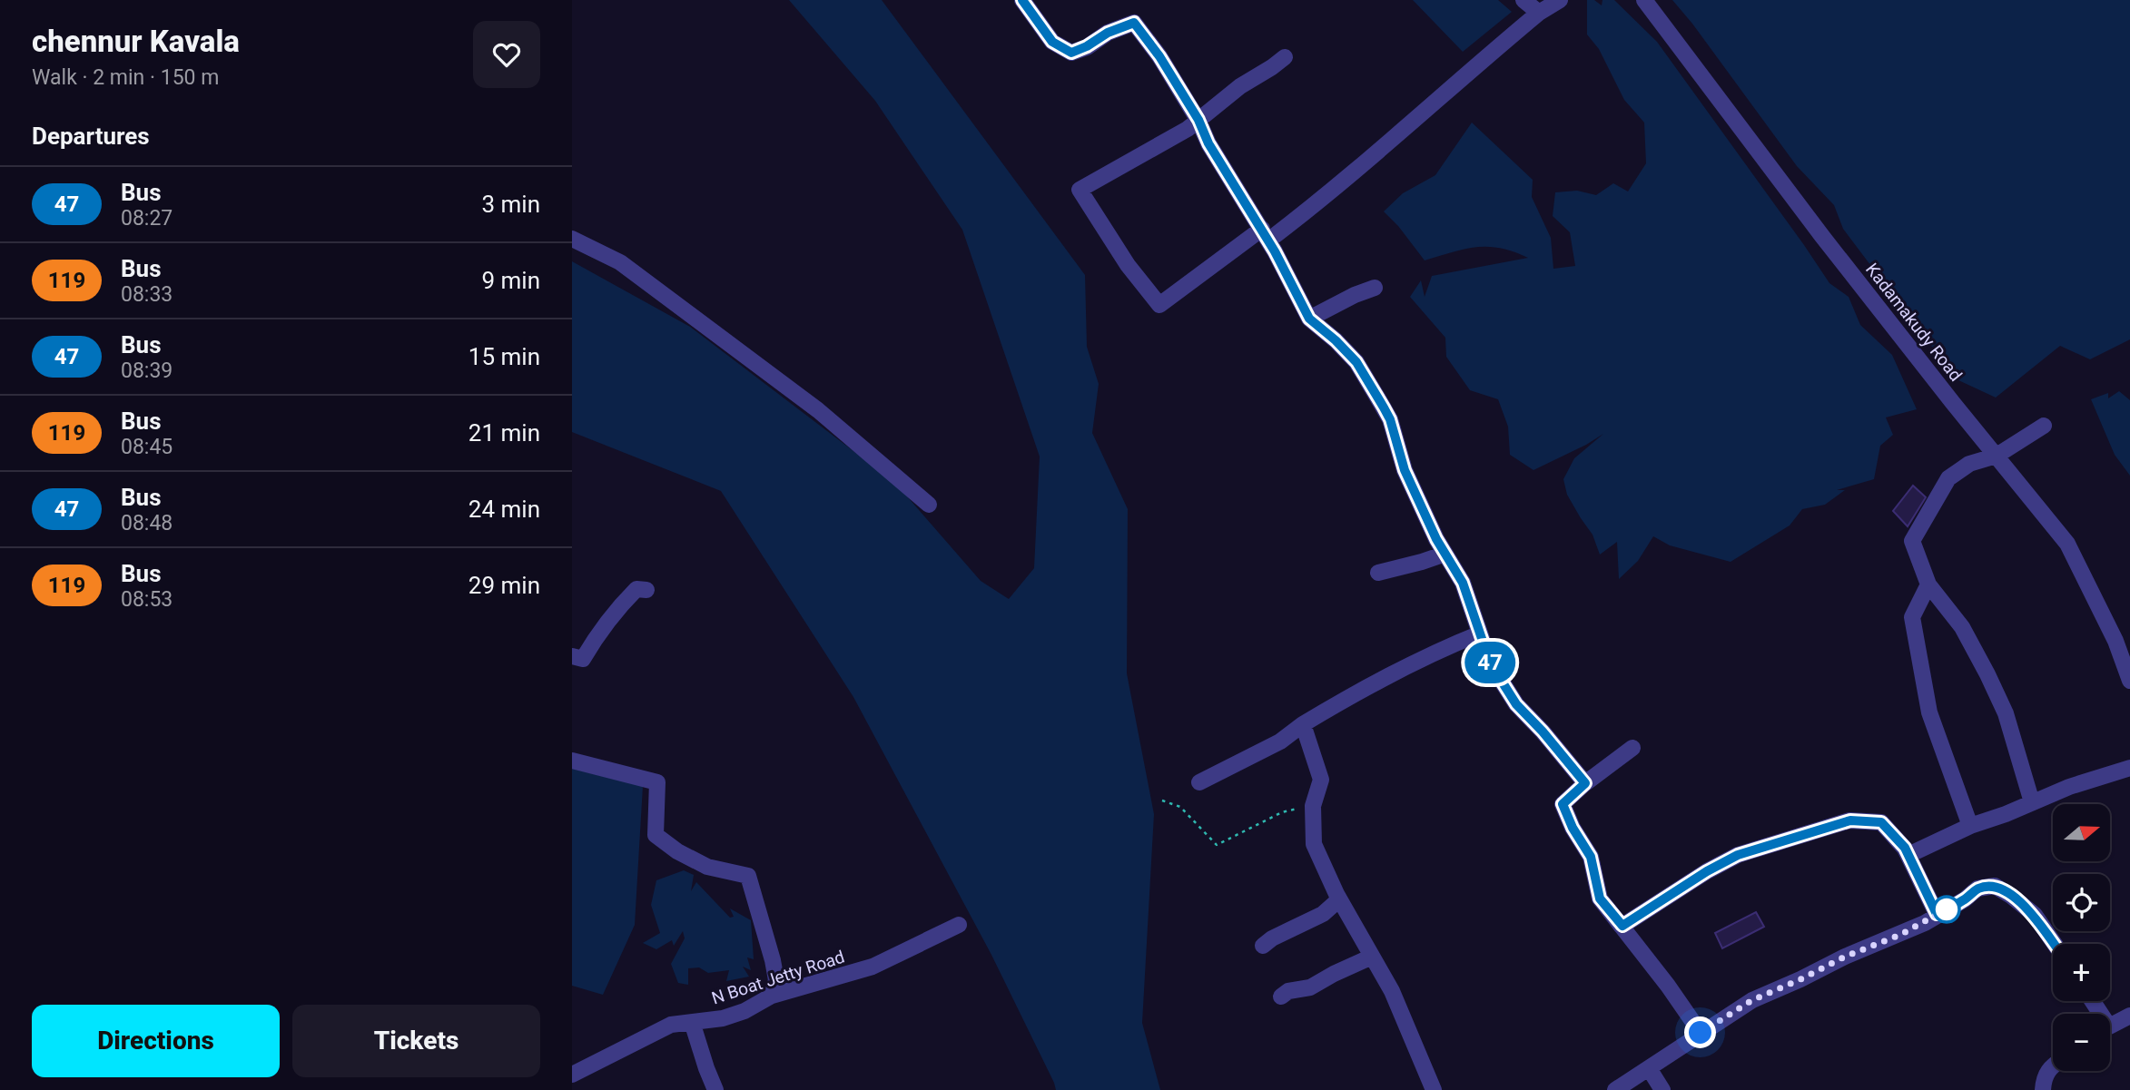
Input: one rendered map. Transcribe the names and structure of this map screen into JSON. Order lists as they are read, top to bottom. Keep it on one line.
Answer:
{"streets":{"street":["Kadamakudy Road","N Boat Jetty Road"]},"lines":["bus line 47"],"north":"right","page":{"heading":[["chennur Kavala","Walk · 2 min · 150 m"],"Departures"],"on_map":"47","list":[{"mark":"47","name":"Bus","note":"08:27","value":"3 min"},{"mark":"119","name":"Bus","note":"08:33","value":"9 min"},{"mark":"47","name":"Bus","note":"08:39","value":"15 min"},{"mark":"119","name":"Bus","note":"08:45","value":"21 min"},{"mark":"47","name":"Bus","note":"08:48","value":"24 min"},{"mark":"119","name":"Bus","note":"08:53","value":"29 min"}],"map_buttons":["+","−"],"buttons":["Directions","Tickets"]}}
